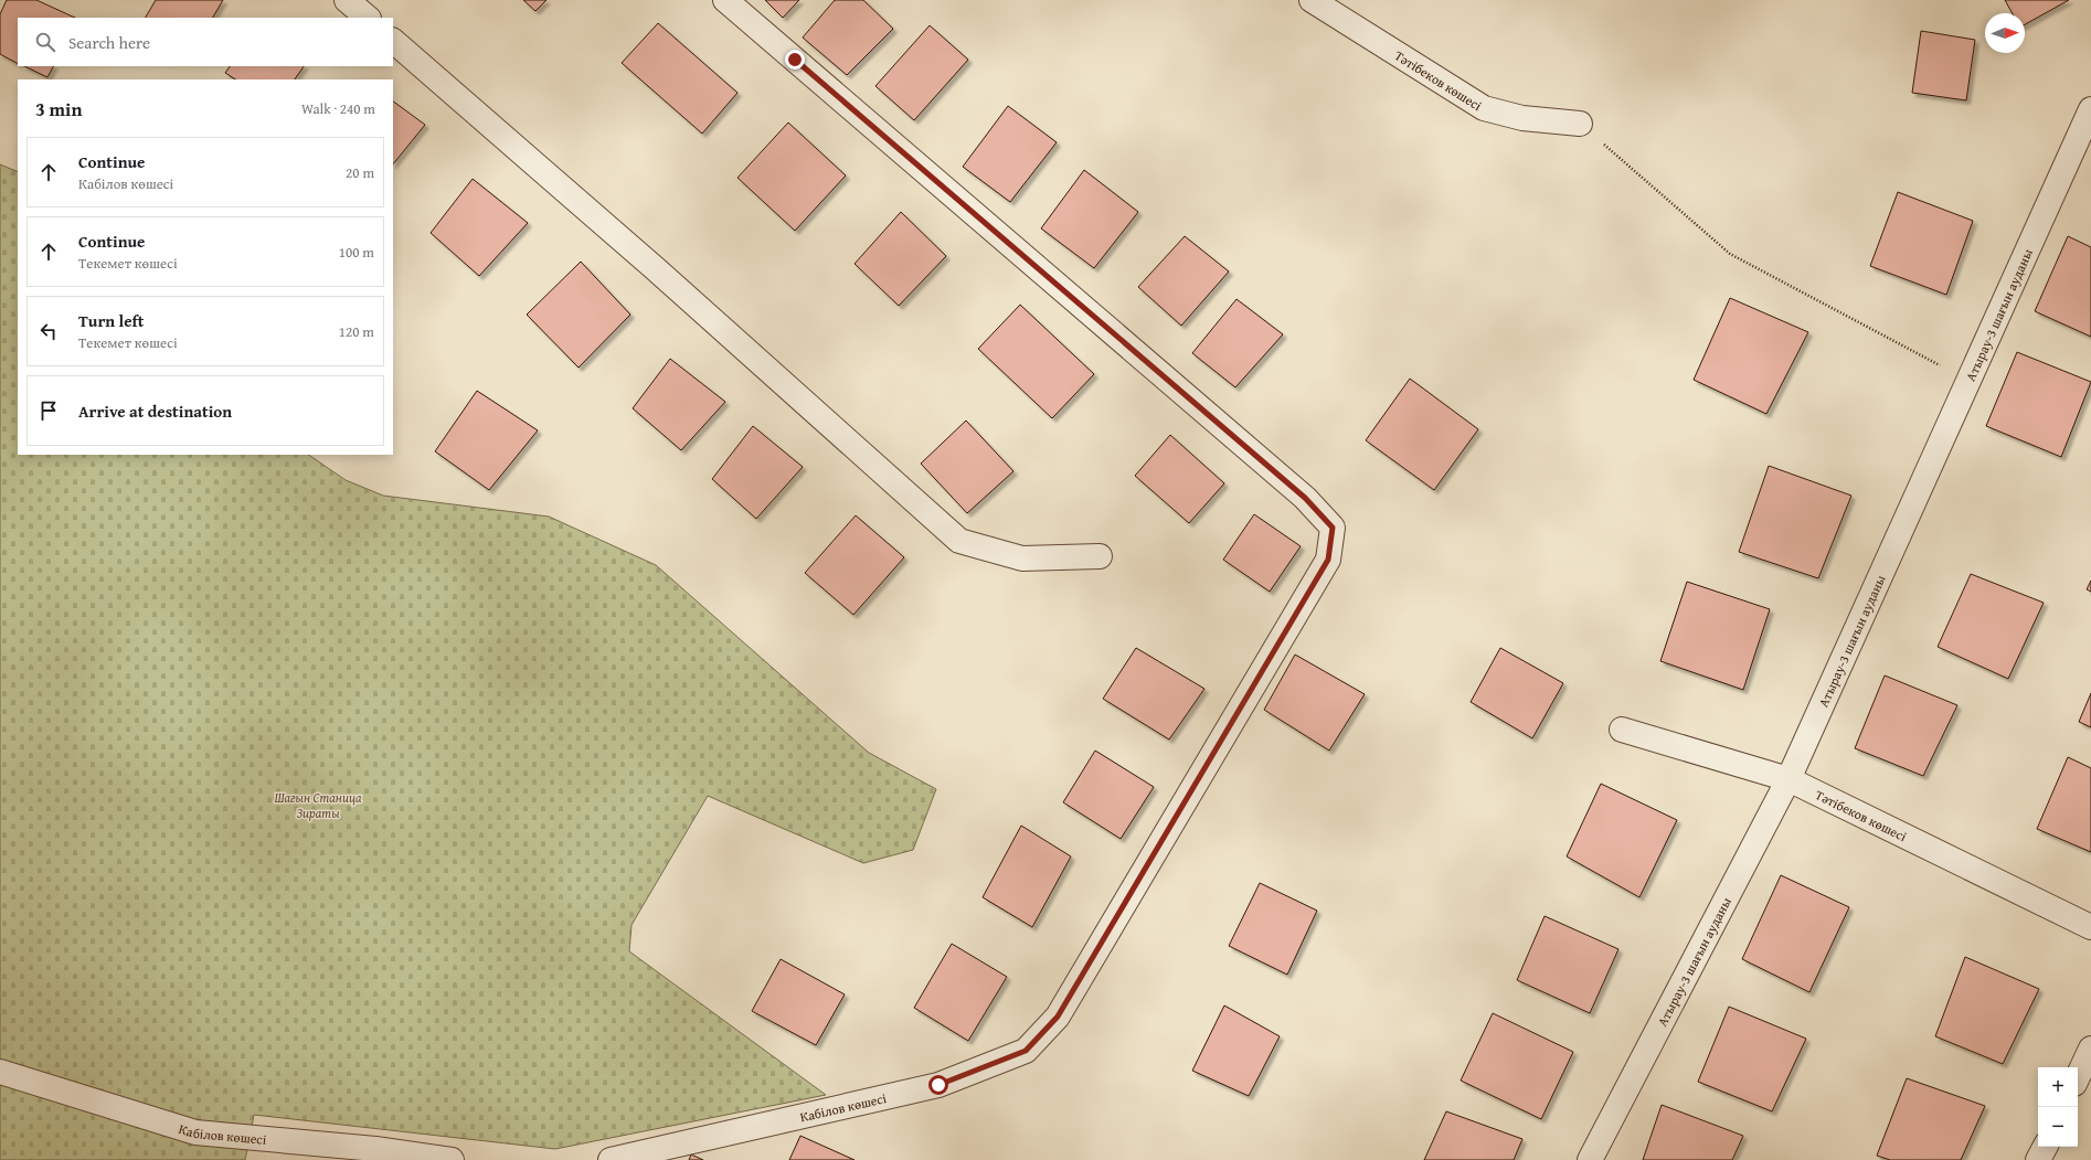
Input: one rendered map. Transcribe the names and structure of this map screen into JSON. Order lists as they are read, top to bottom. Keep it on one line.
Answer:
{"streets":{"street":["Тәтібеков көшесі","Атырау-3 шағын ауданы","Кабілов көшесі"]},"crossings":[["Тәтібеков көшесі","Атырау-3 шағын ауданы"]],"parks":["Шағын Станица Зираты"],"north":"right","page":{"search":"Search here","heading":["3 min","Walk · 240 m"],"list":[["Continue","Кабілов көшесі","20 m"],["Continue","Текемет көшесі","100 m"],["Turn left","Текемет көшесі","120 m"],"Arrive at destination"],"map_buttons":["+","−"]}}
